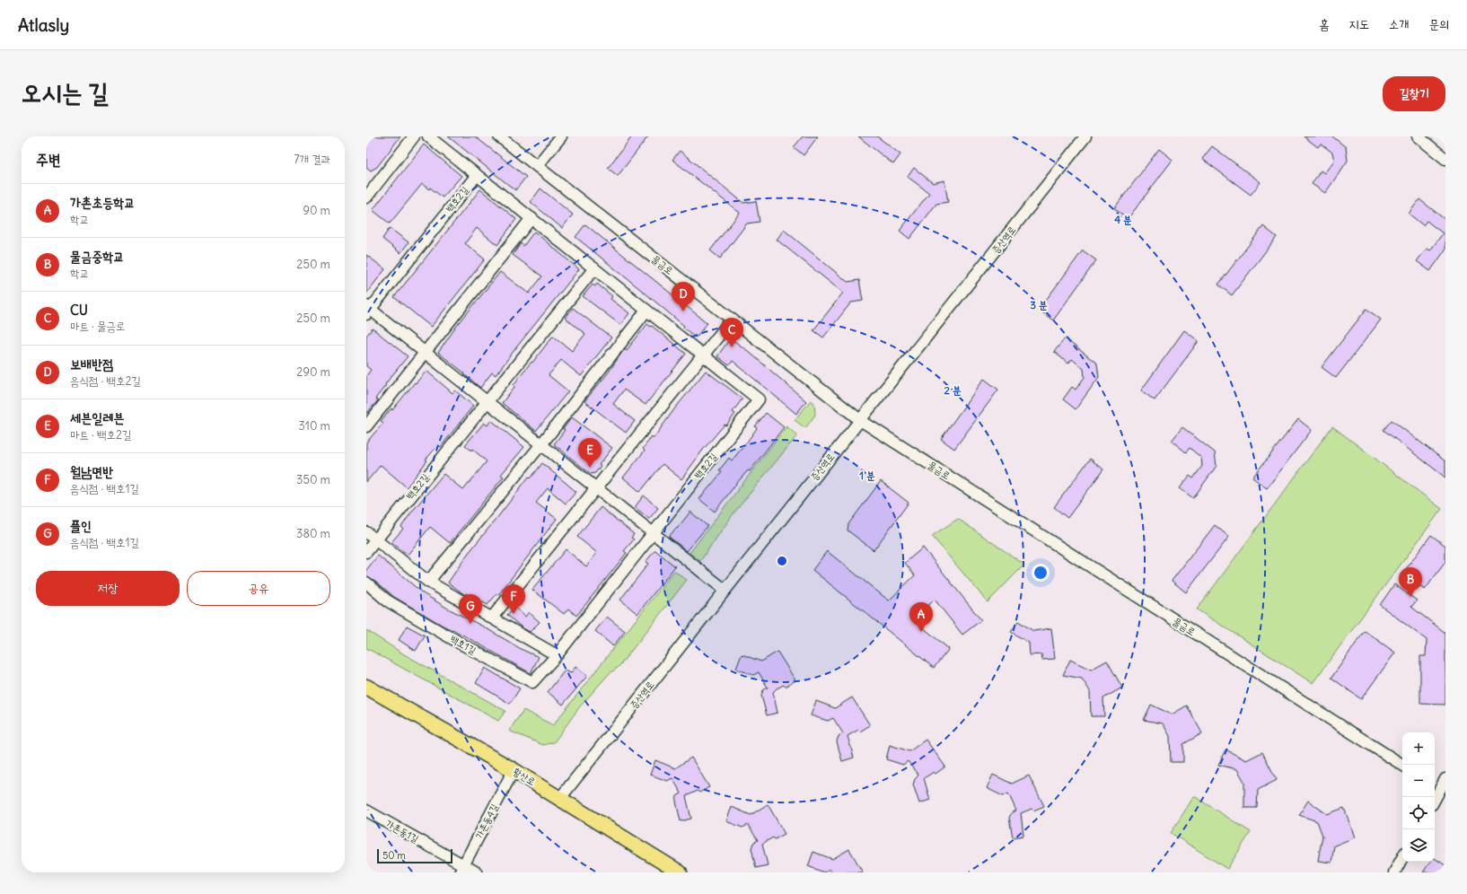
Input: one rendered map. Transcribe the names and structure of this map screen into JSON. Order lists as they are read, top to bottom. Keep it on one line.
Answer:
{"streets":{"main road":["황산로"],"street":["백호2길","증산역로","물금로","백호1길","가촌동4길","가촌동1길"]},"crossings":[["백호2길","백호1길"],["증산역로","물금로"],["증산역로","황산로"],["황산로","가촌동4길"],["가촌동4길","가촌동1길"]],"scale_bar":"50 m","page":{"header":"Atlasly","nav":["홈","지도","소개","문의"],"title":"오시는 길","buttons":["길찾기",["저장","공유"]],"heading":["주변","7개 결과"],"list":[{"mark":"A","name":"가촌초등학교","note":"학교","value":"90 m"},{"mark":"B","name":"물금중학교","note":"학교","value":"250 m"},{"mark":"C","name":"CU","note":"마트 · 물금로","value":"250 m"},{"mark":"D","name":"보배반점","note":"음식점 · 백호2길","value":"290 m"},{"mark":"E","name":"세븐일레븐","note":"마트 · 백호2길","value":"310 m"},{"mark":"F","name":"월남면반","note":"음식점 · 백호1길","value":"350 m"},{"mark":"G","name":"플인","note":"음식점 · 백호1길","value":"380 m"}],"pins":["D","C","E","B","F","G","A"],"map_buttons":["+","−"],"scale":"50 m"},"rings":["4 분","3 분","2 분","1 분"]}
